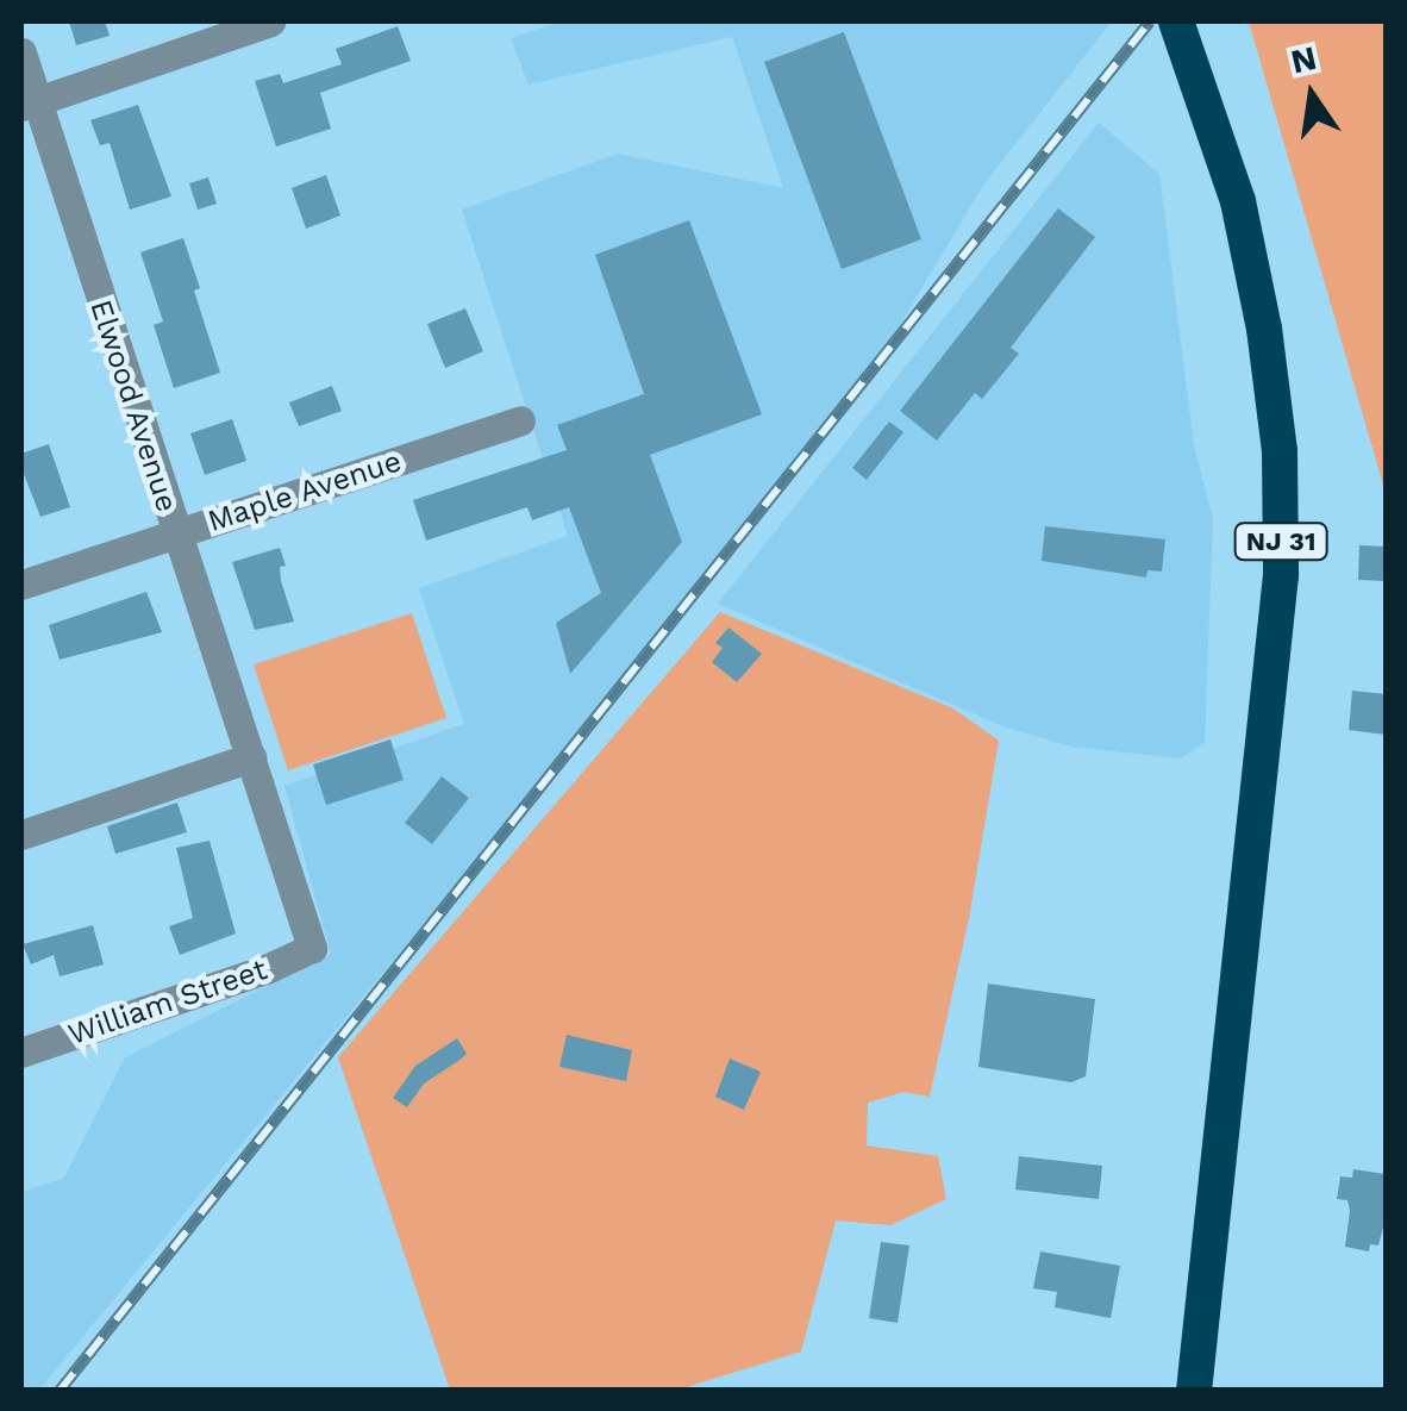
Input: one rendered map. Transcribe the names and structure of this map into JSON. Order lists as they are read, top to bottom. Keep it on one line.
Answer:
{"streets":{"highway":["NJ 31"],"street":["Elwood Avenue","Maple Avenue","William Street"]},"crossings":[["Elwood Avenue","Maple Avenue"],["Elwood Avenue","William Street"]],"north":"top"}
